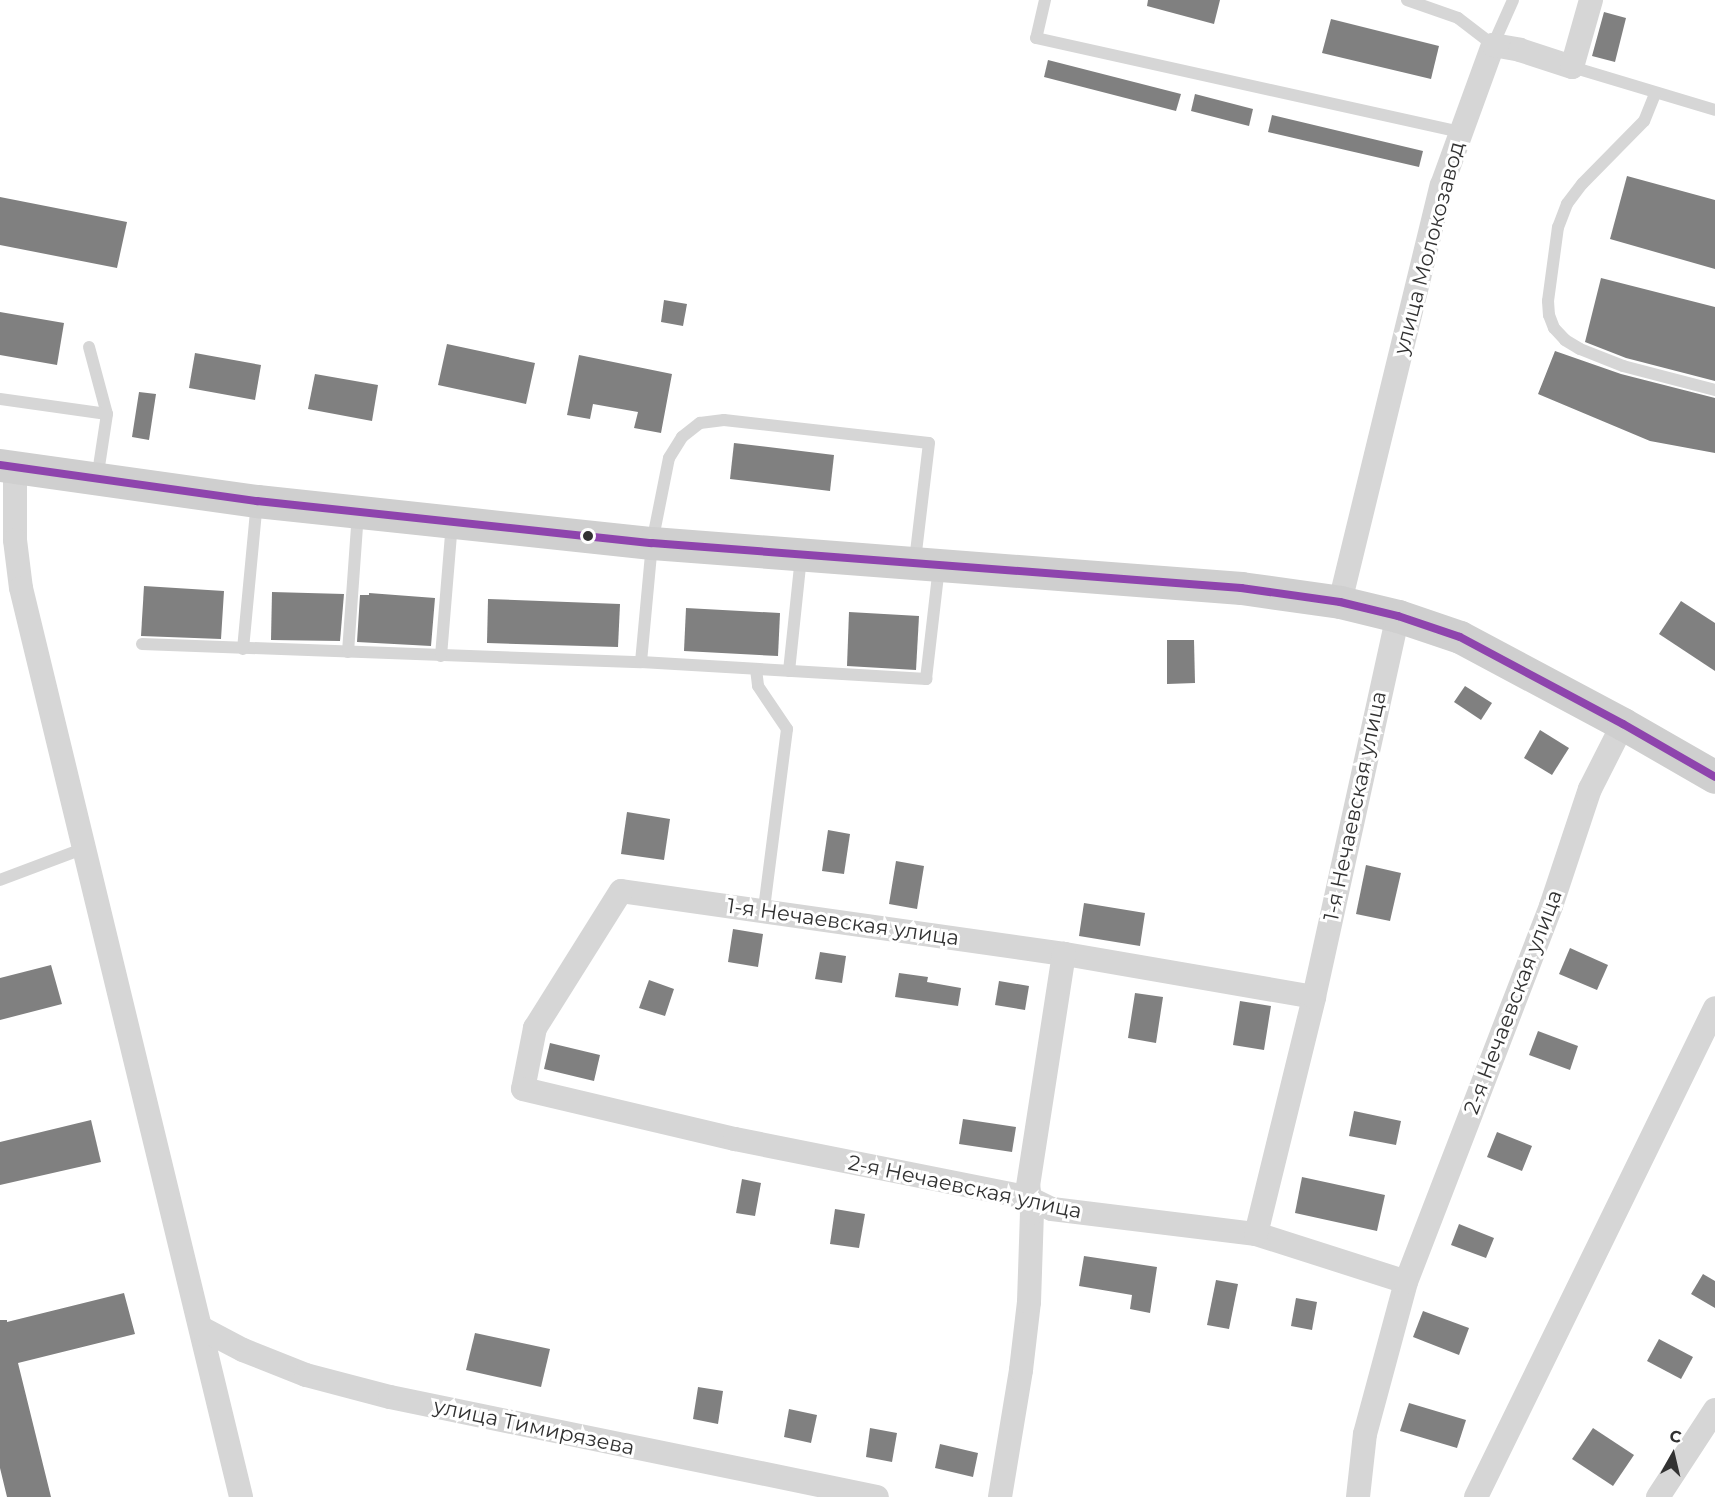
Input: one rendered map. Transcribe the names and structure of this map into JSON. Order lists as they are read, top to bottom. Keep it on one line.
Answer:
{"streets":{"street":["улица Молокозавод","1-я Нечаевская улица","2-я Нечаевская улица","улица Тимирязева"]},"crossings":[["1-я Нечаевская улица","2-я Нечаевская улица"]],"north":"top"}
